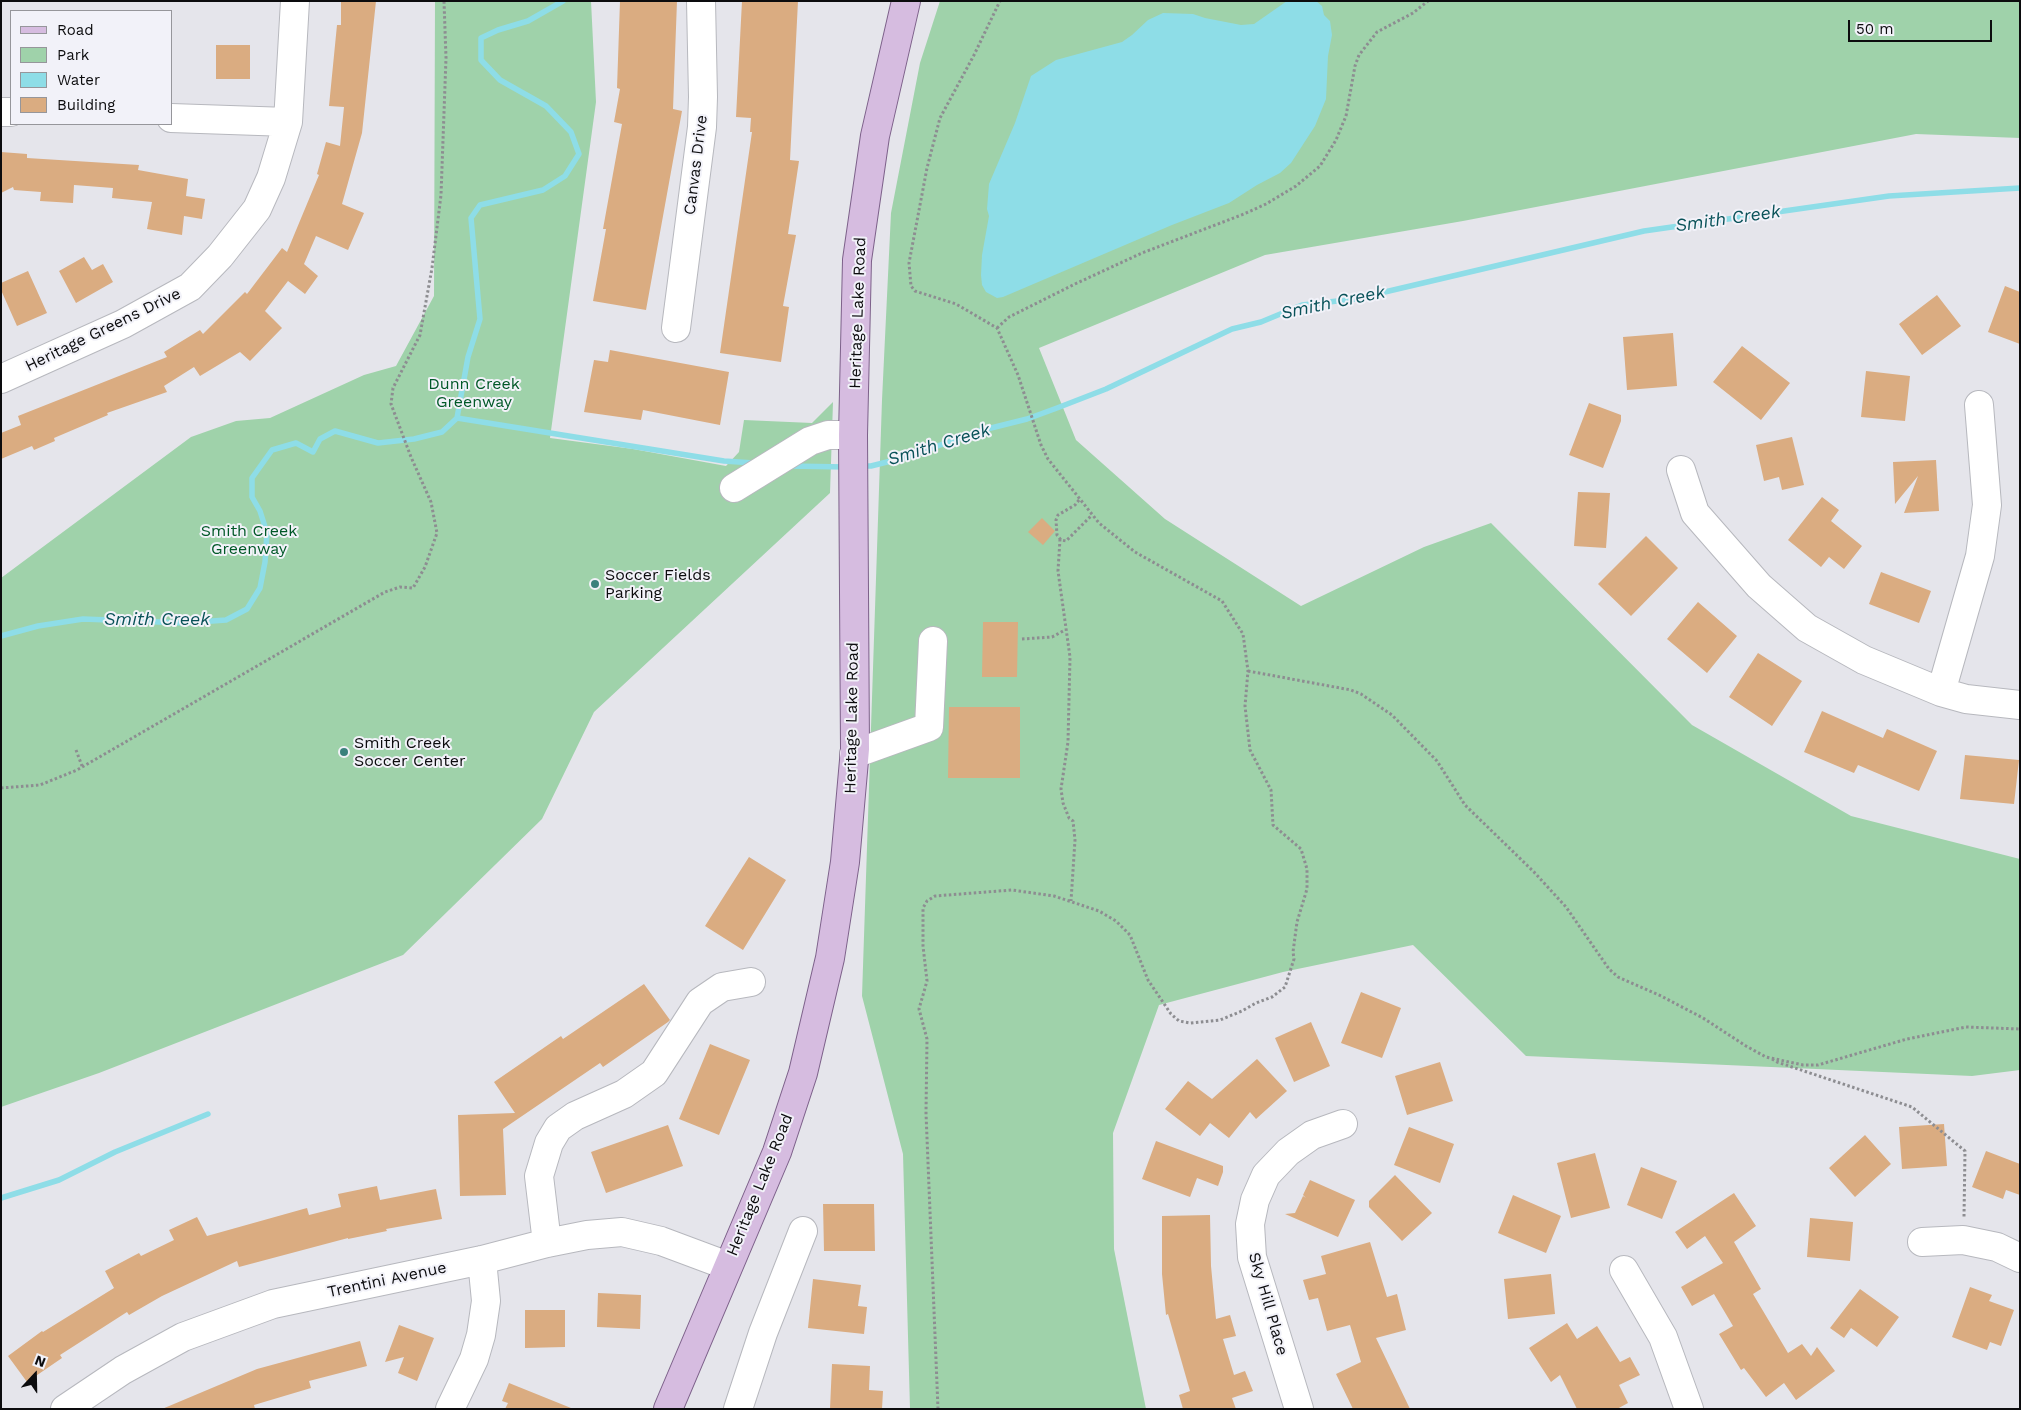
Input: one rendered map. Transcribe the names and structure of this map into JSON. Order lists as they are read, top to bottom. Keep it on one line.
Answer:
{"streets":{"main road":["Heritage Lake Road"],"street":["Canvas Drive","Heritage Greens Drive","Trentini Avenue","Sky Hill Place"]},"crossings":[["Heritage Lake Road","Trentini Avenue"]],"water":["Smith Creek"],"parks":["Dunn Creek Greenway","Smith Creek Greenway"],"places":["Soccer Fields Parking","Smith Creek Soccer Center"],"legend":["Road","Park","Water","Building"],"scale_bar":"50 m","north":"top"}
